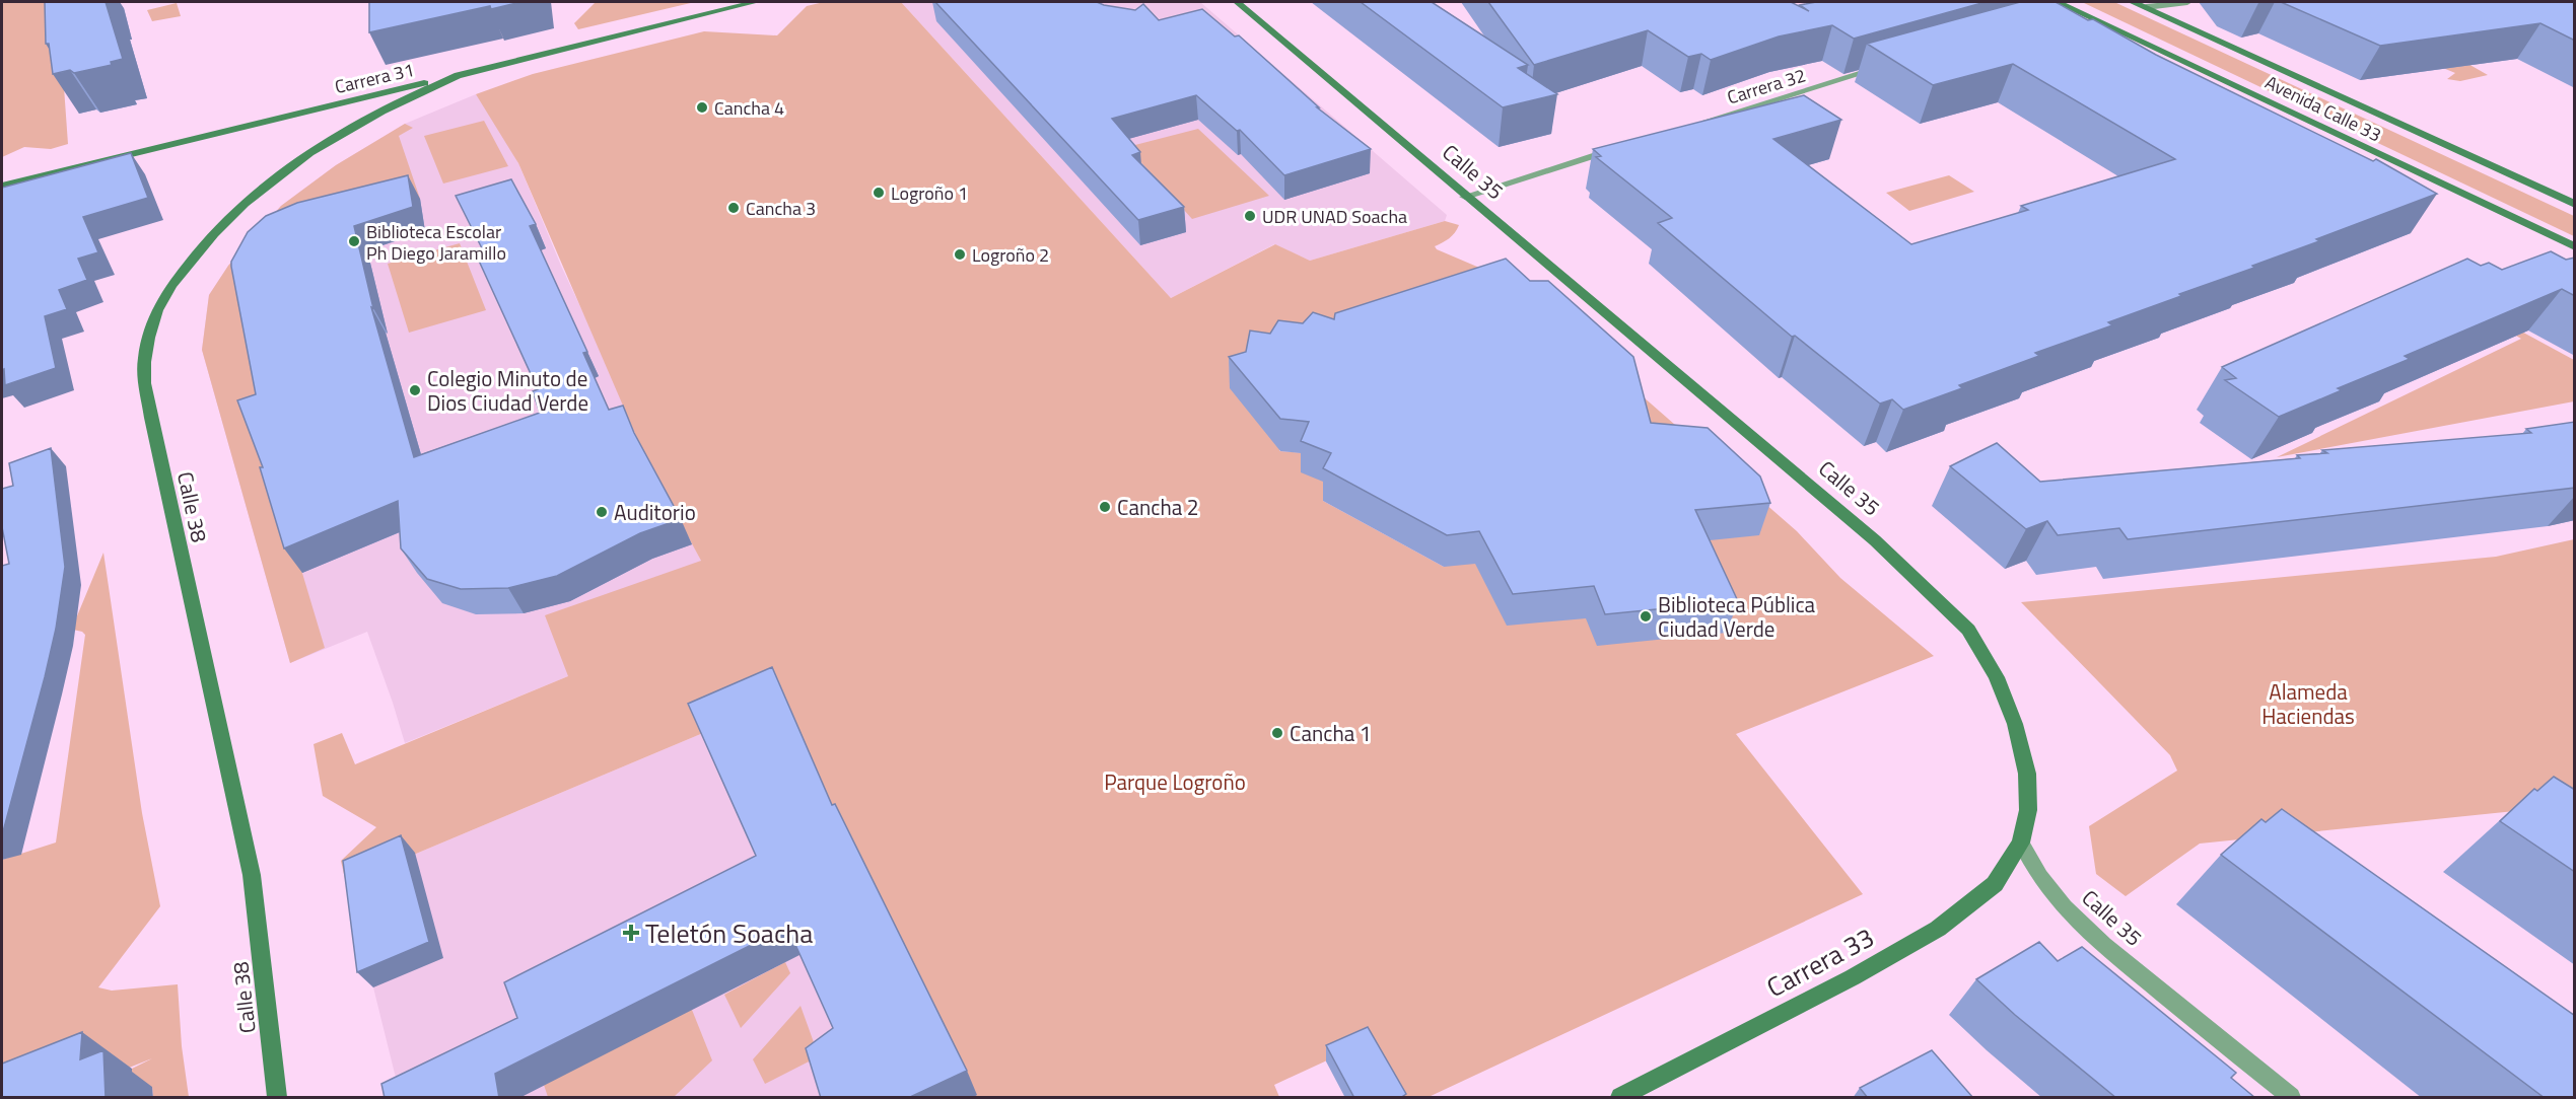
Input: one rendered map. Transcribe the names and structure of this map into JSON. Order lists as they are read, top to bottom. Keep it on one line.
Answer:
{"streets":{"street":["Carrera 31","Carrera 32","Avenida Calle 33","Calle 35","Calle 38","Carrera 33"]},"crossings":[["Carrera 31","Calle 38"],["Calle 35","Carrera 33"]],"parks":["Alameda Haciendas","Parque Logroño"],"places":{"other":["Cancha 4","Logroño 1","Cancha 3","UDR UNAD Soacha","Biblioteca Escolar Ph Diego Jaramillo","Logroño 2","Colegio Minuto de Dios Ciudad Verde","Cancha 2","Auditorio","Biblioteca Pública Ciudad Verde","Cancha 1"],"health":["Teletón Soacha"]}}
